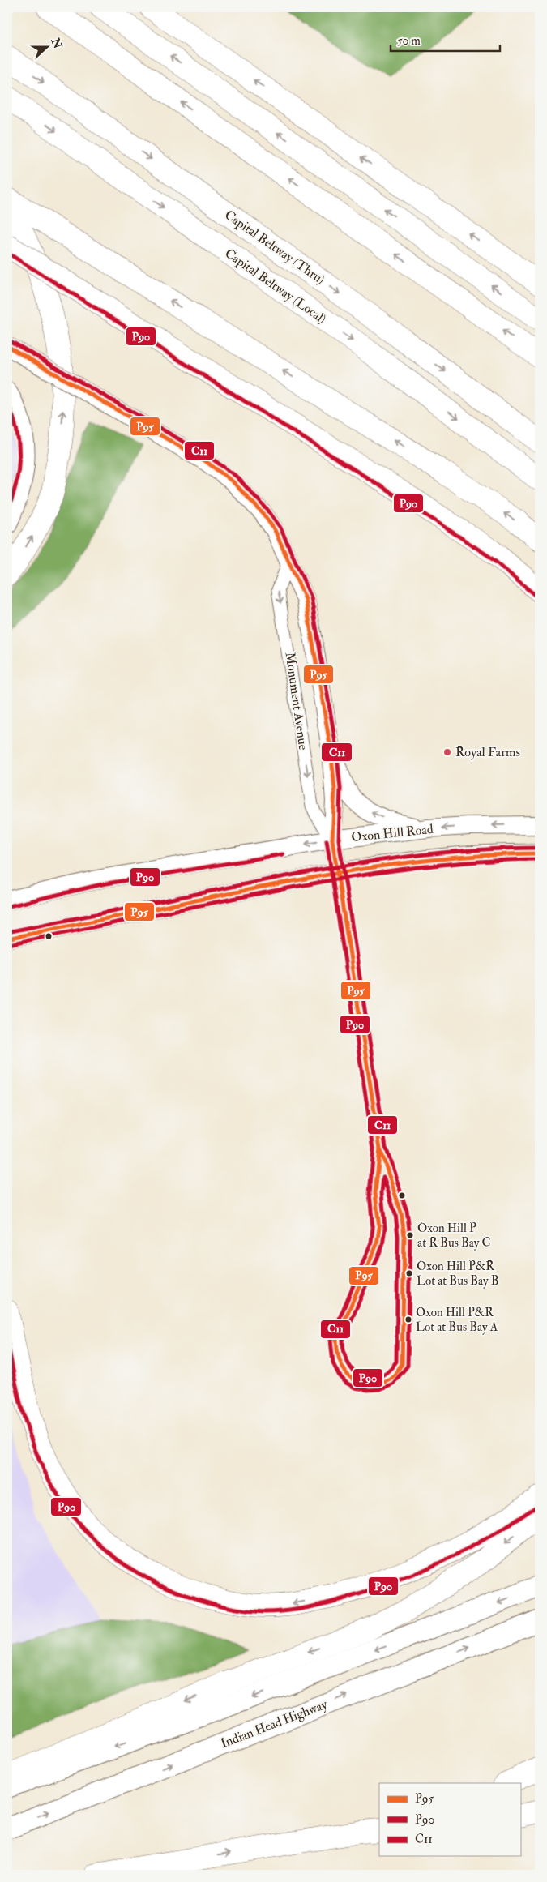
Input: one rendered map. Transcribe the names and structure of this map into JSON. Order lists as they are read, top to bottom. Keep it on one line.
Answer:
{"streets":{"highway":["Capital Beltway (Thru)","Capital Beltway (Local)","Indian Head Highway"],"main road":["Monument Avenue","Oxon Hill Road"]},"crossings":[["Monument Avenue","Oxon Hill Road"]],"places":["Royal Farms","Oxon Hill P at R Bus Bay C","Oxon Hill P&R Lot at Bus Bay B","Oxon Hill P&R Lot at Bus Bay A"],"lines":["transit line P90","transit line C11","transit line P95"],"legend":["P95","P90","C11"],"scale_bar":"50 m","north":"right"}
